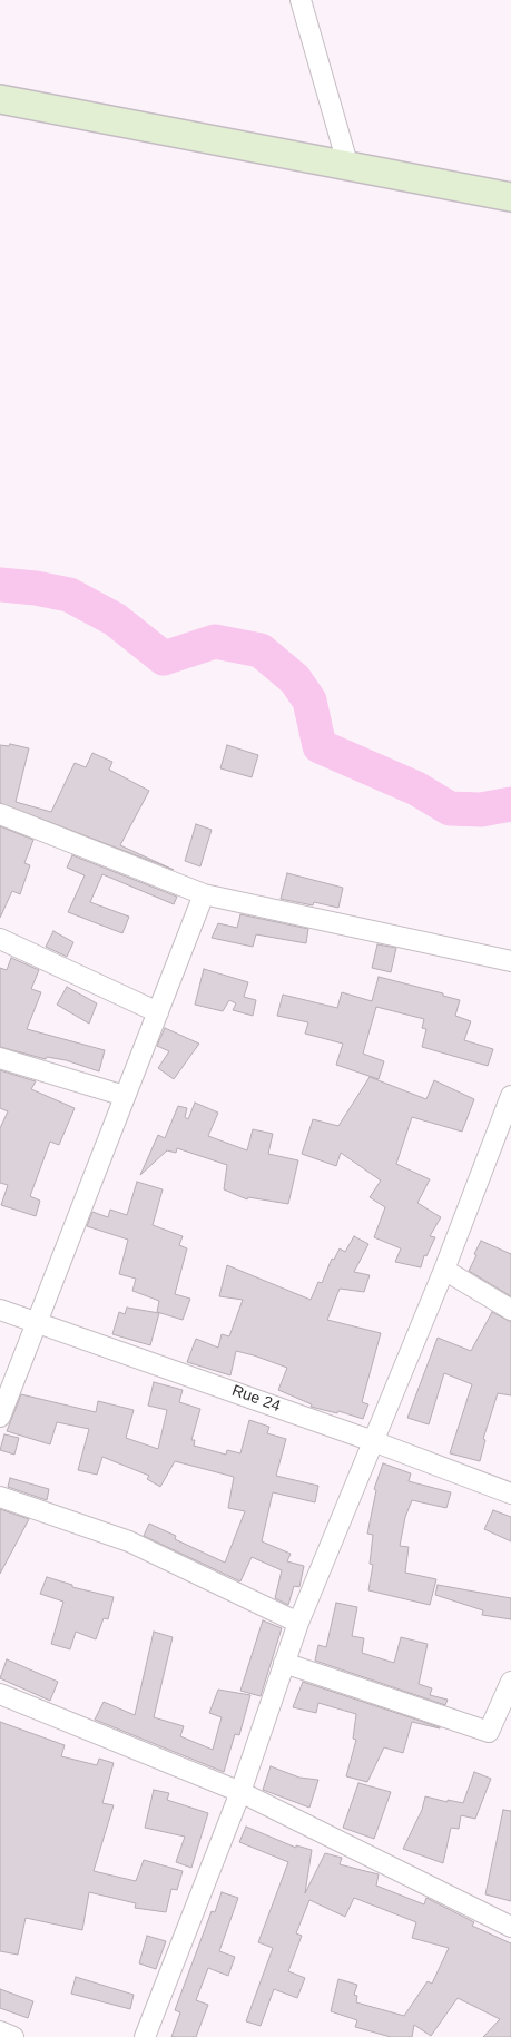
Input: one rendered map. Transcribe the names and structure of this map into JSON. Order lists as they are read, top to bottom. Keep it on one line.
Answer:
{"streets":{"street":["Rue 24"]}}
